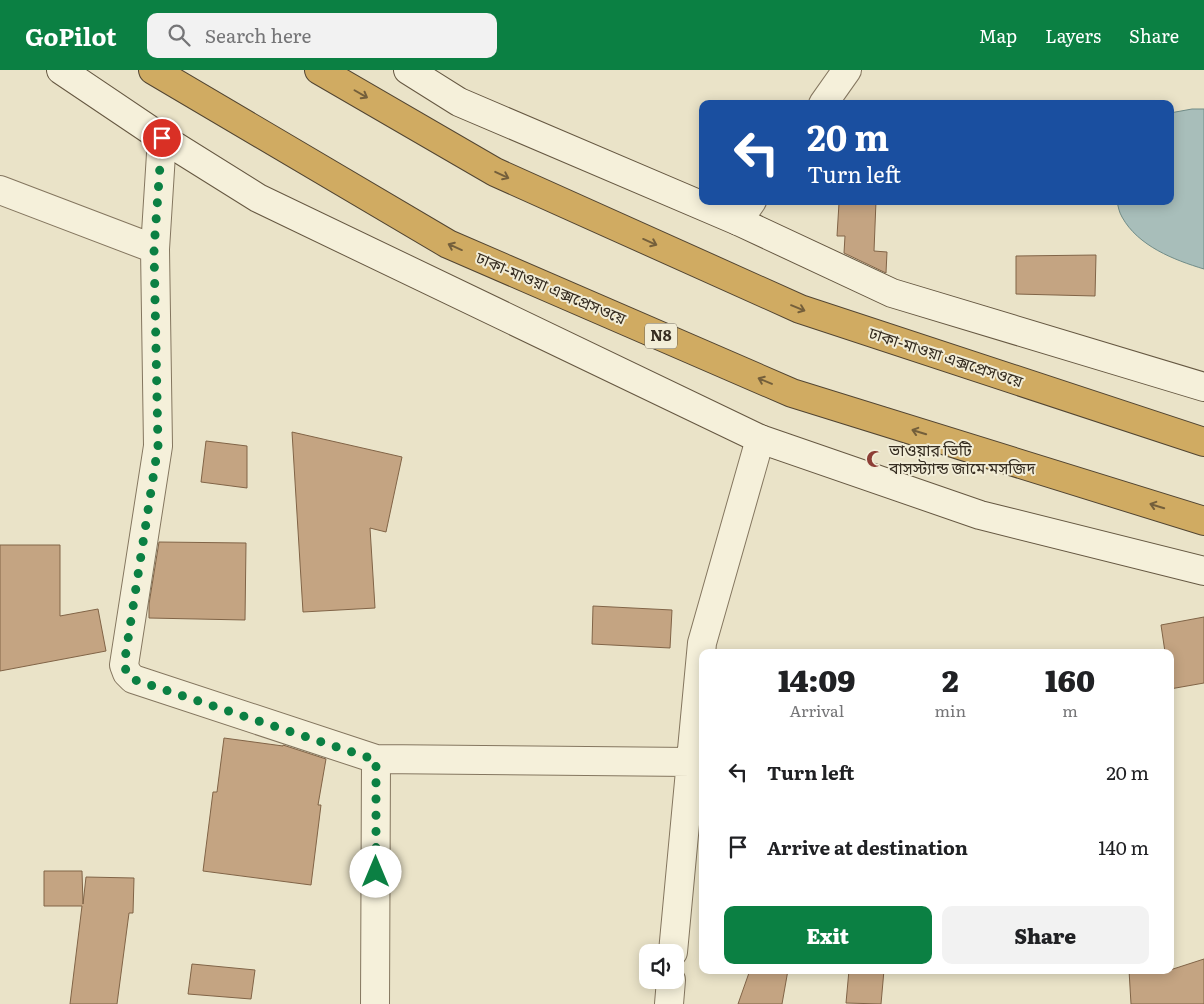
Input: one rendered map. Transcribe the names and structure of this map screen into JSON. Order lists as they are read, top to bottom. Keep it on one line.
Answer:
{"streets":{"highway":["ঢাকা-মাওয়া এক্সপ্রেসওয়ে","N8"]},"places":{"mosque":["ভাওয়ার ভিটি বাসস্ট্যান্ড জামে মসজিদ"]},"page":{"header":"GoPilot","search":"Search here","nav":["Map","Layers","Share"],"turn":["20 m","Turn left"],"eta":["14:09","Arrival","2","min","160","m"],"list":[{"name":"Turn left","value":"20 m"},{"name":"Arrive at destination","value":"140 m"}],"buttons":["Exit","Share"]}}
